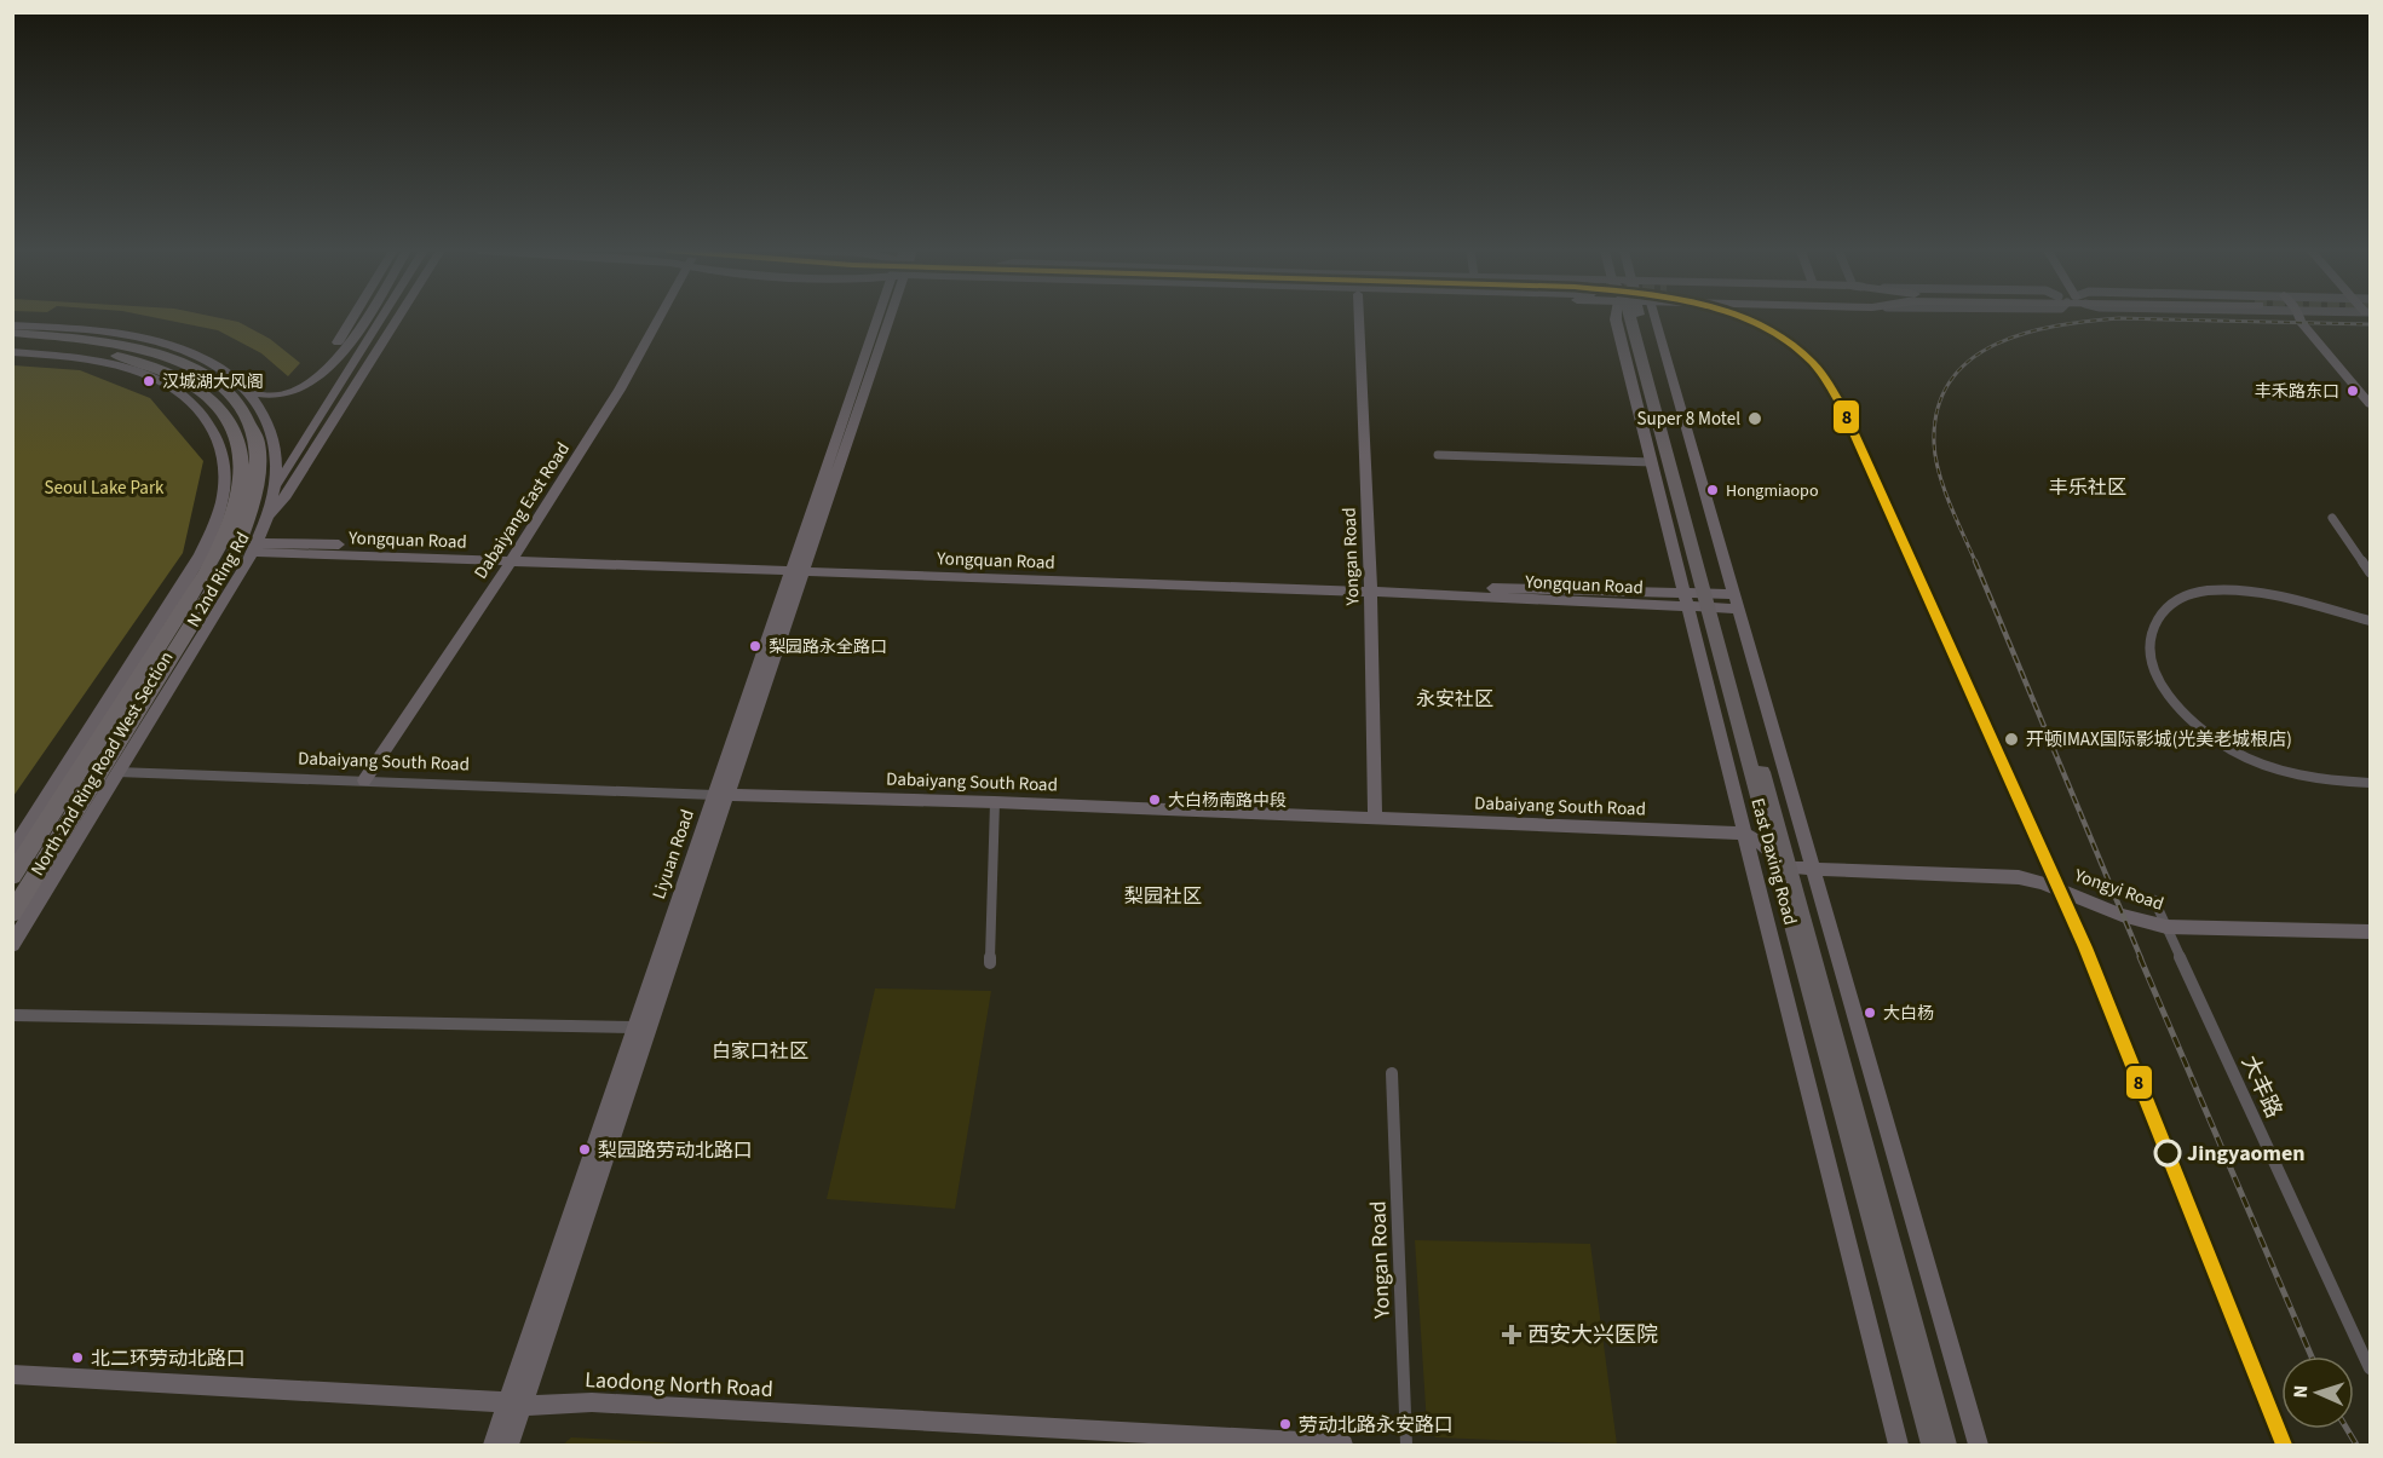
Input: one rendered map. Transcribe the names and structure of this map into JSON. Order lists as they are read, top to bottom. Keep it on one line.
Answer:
{"streets":{"highway":["N 2nd Ring Rd"],"main road":["Dabaiyang East Road","Yongquan Road","Yongan Road","Dabaiyang South Road","North 2nd Ring Road West Section","Liyuan Road","East Daxing Road","Yongyi Road","Laodong North Road"],"street":["大丰路"]},"crossings":[["Dabaiyang East Road","Yongquan Road"],["Dabaiyang East Road","Dabaiyang South Road"],["Yongquan Road","Yongan Road"],["Yongquan Road","North 2nd Ring Road West Section"],["Yongquan Road","Liyuan Road"],["Yongquan Road","East Daxing Road"],["Yongan Road","Dabaiyang South Road"],["Dabaiyang South Road","North 2nd Ring Road West Section"],["Dabaiyang South Road","Liyuan Road"],["Dabaiyang South Road","East Daxing Road"],["Liyuan Road","Laodong North Road"],["Yongyi Road","大丰路"]],"districts":["丰乐社区","永安社区","梨园社区","白家口社区"],"parks":["Seoul Lake Park"],"places":{"other":["汉城湖大风阁","丰禾路东口","Super 8 Motel","Hongmiaopo","梨园路永全路口","开顿IMAX国际影城(光美老城根店)","大白杨南路中段","大白杨","梨园路劳动北路口","Jingyaomen","北二环劳动北路口","劳动北路永安路口"],"health":["西安大兴医院"]},"lines":["metro line 8"],"north":"left"}
